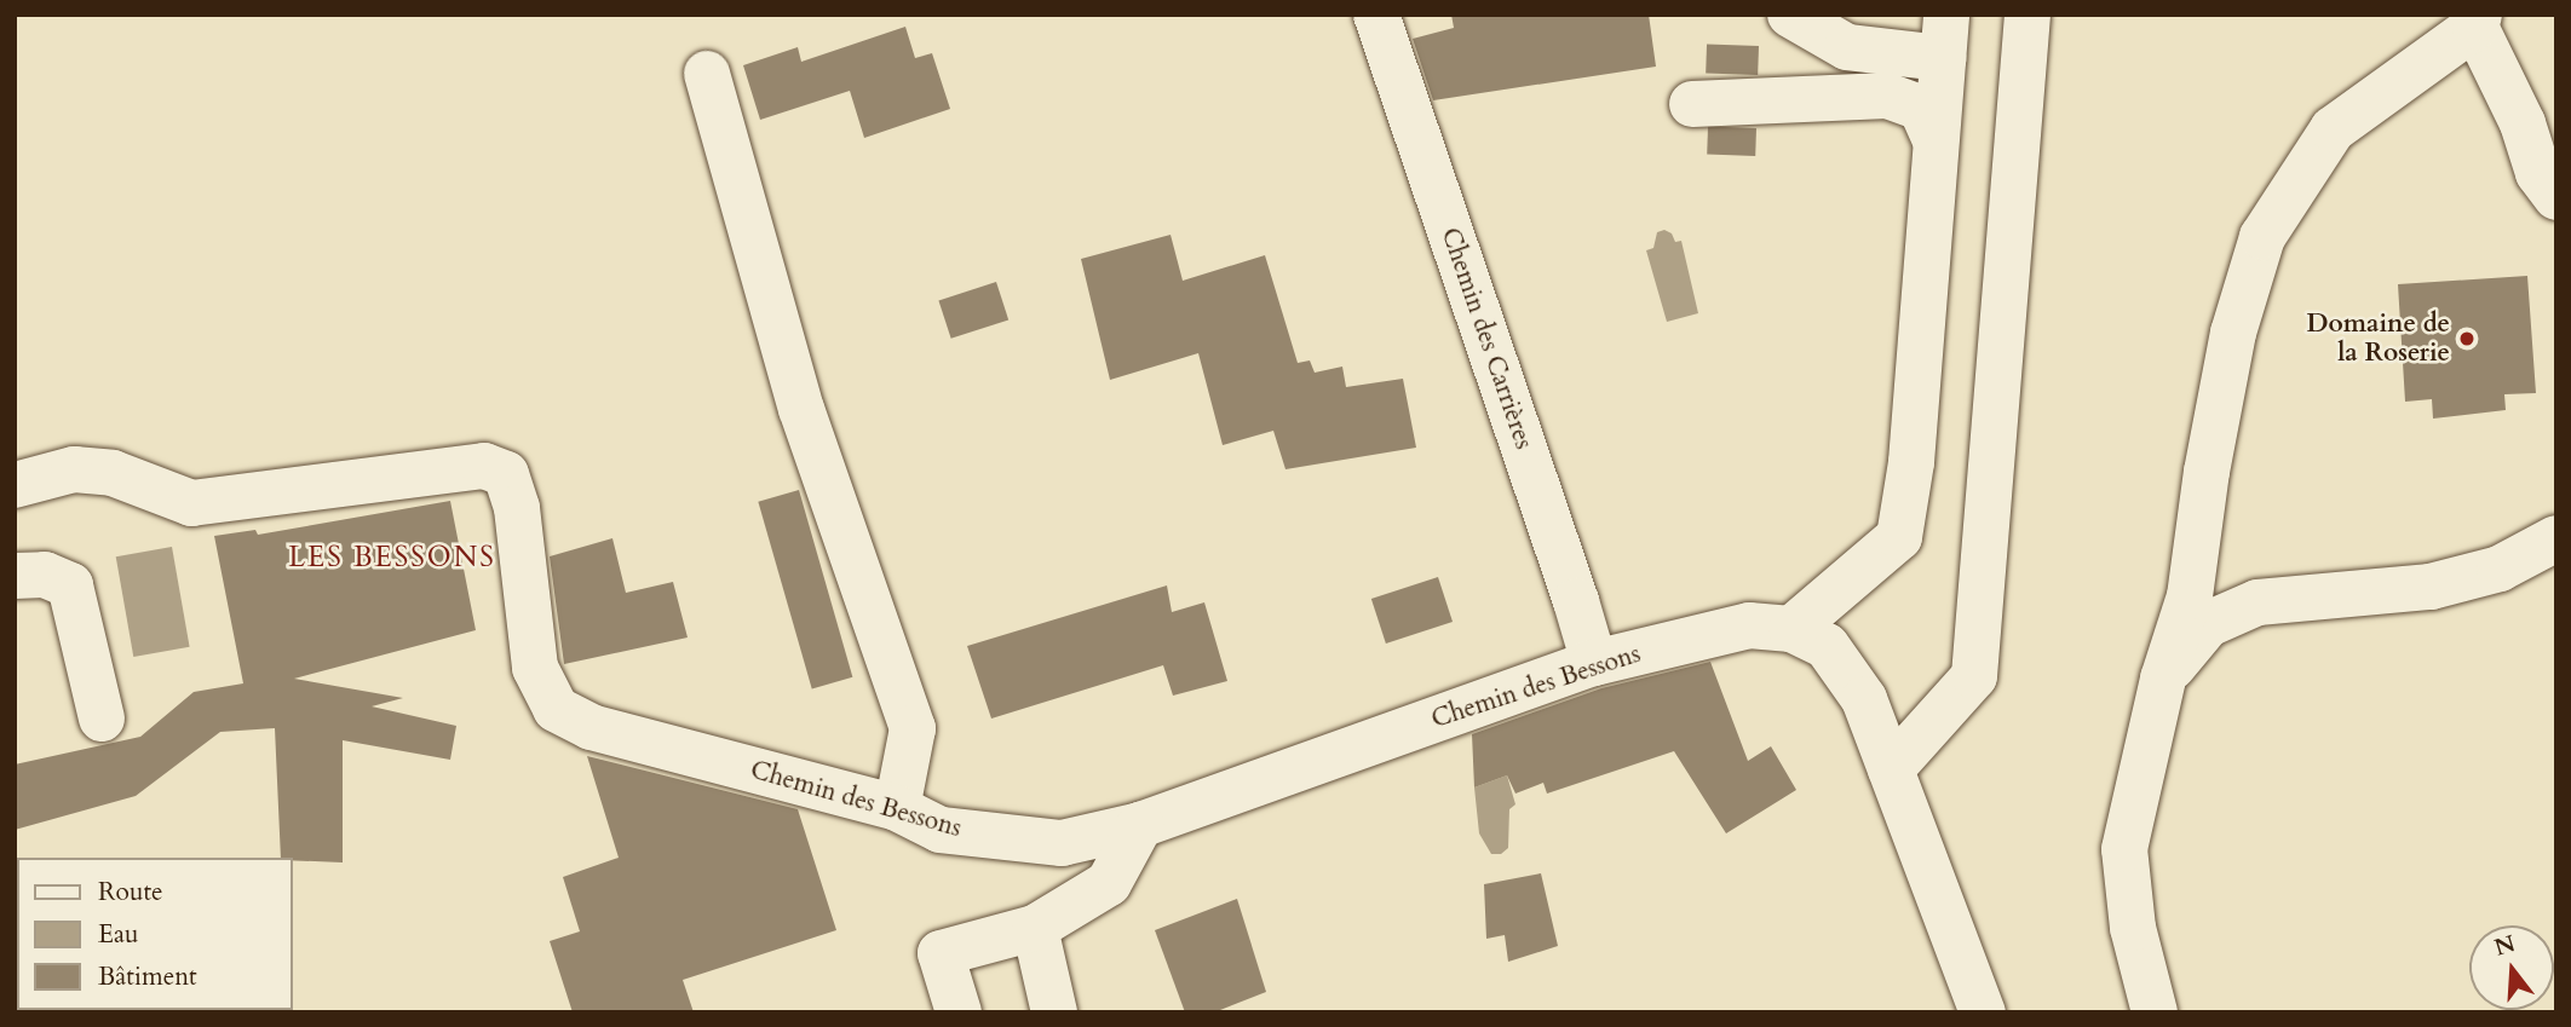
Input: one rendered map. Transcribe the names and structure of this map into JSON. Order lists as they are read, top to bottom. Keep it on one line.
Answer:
{"streets":{"street":["Chemin des Carrières","Chemin des Bessons"]},"crossings":[["Chemin des Carrières","Chemin des Bessons"]],"districts":["LES BESSONS"],"places":["Domaine de la Roserie"],"legend":["Route","Eau","Bâtiment"],"north":"top"}
